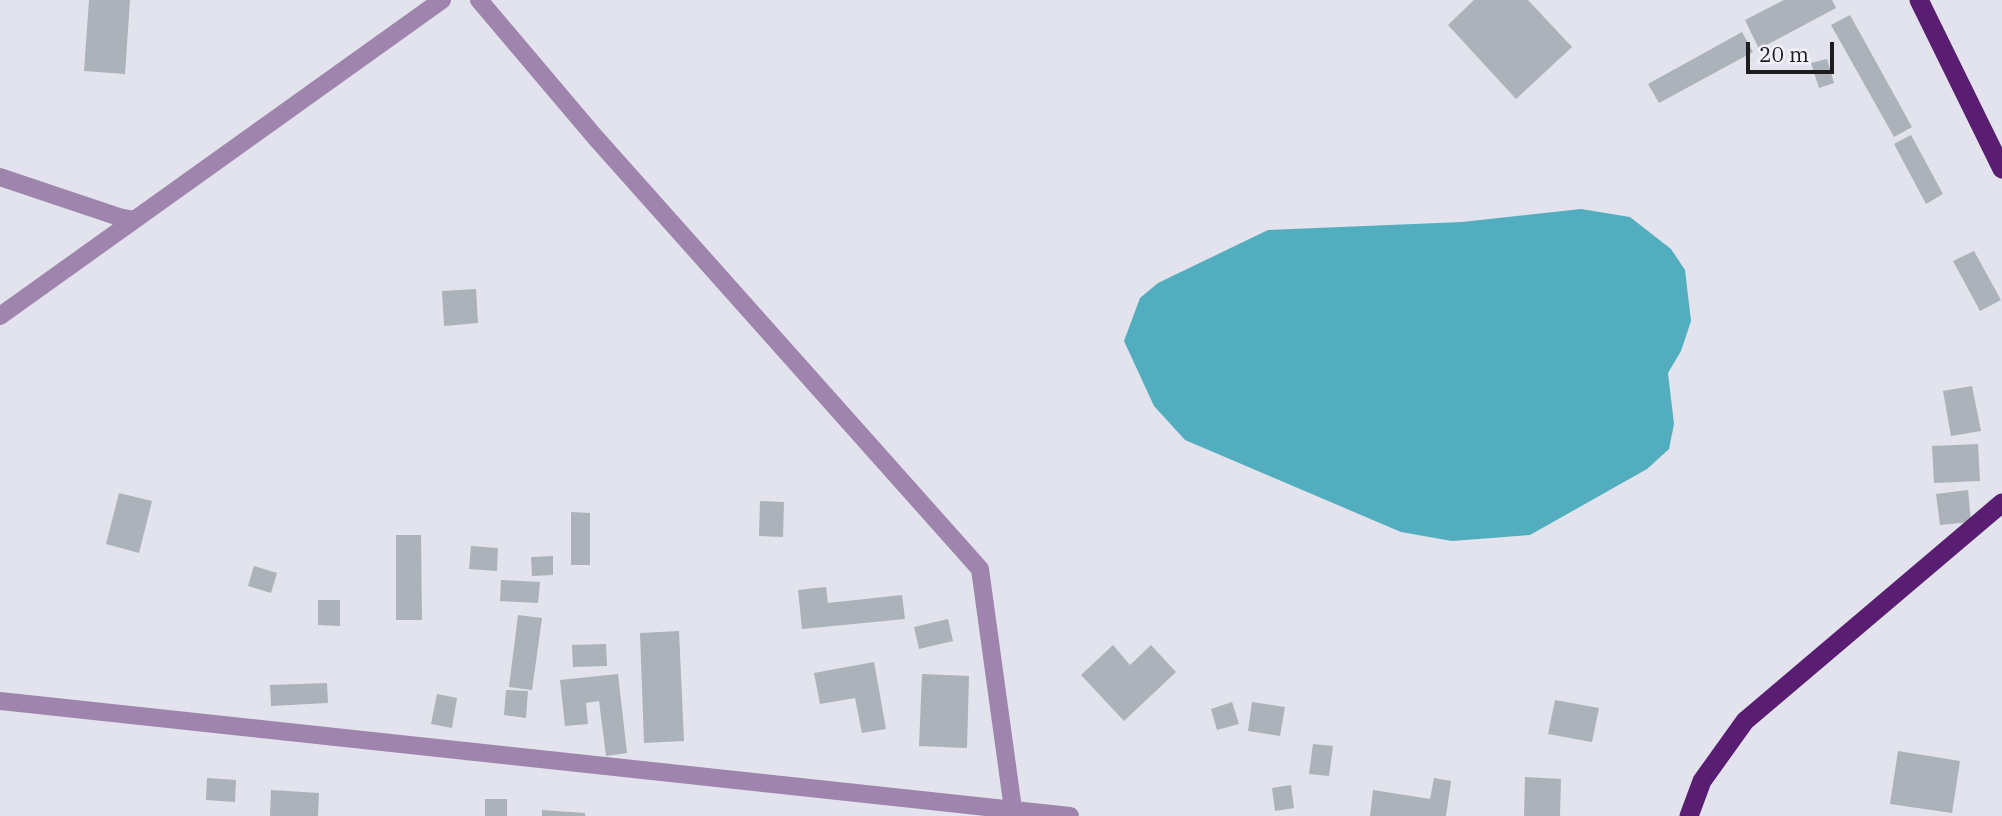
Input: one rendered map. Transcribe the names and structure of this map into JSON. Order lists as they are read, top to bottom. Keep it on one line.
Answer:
{"scale_bar":"20 m"}
